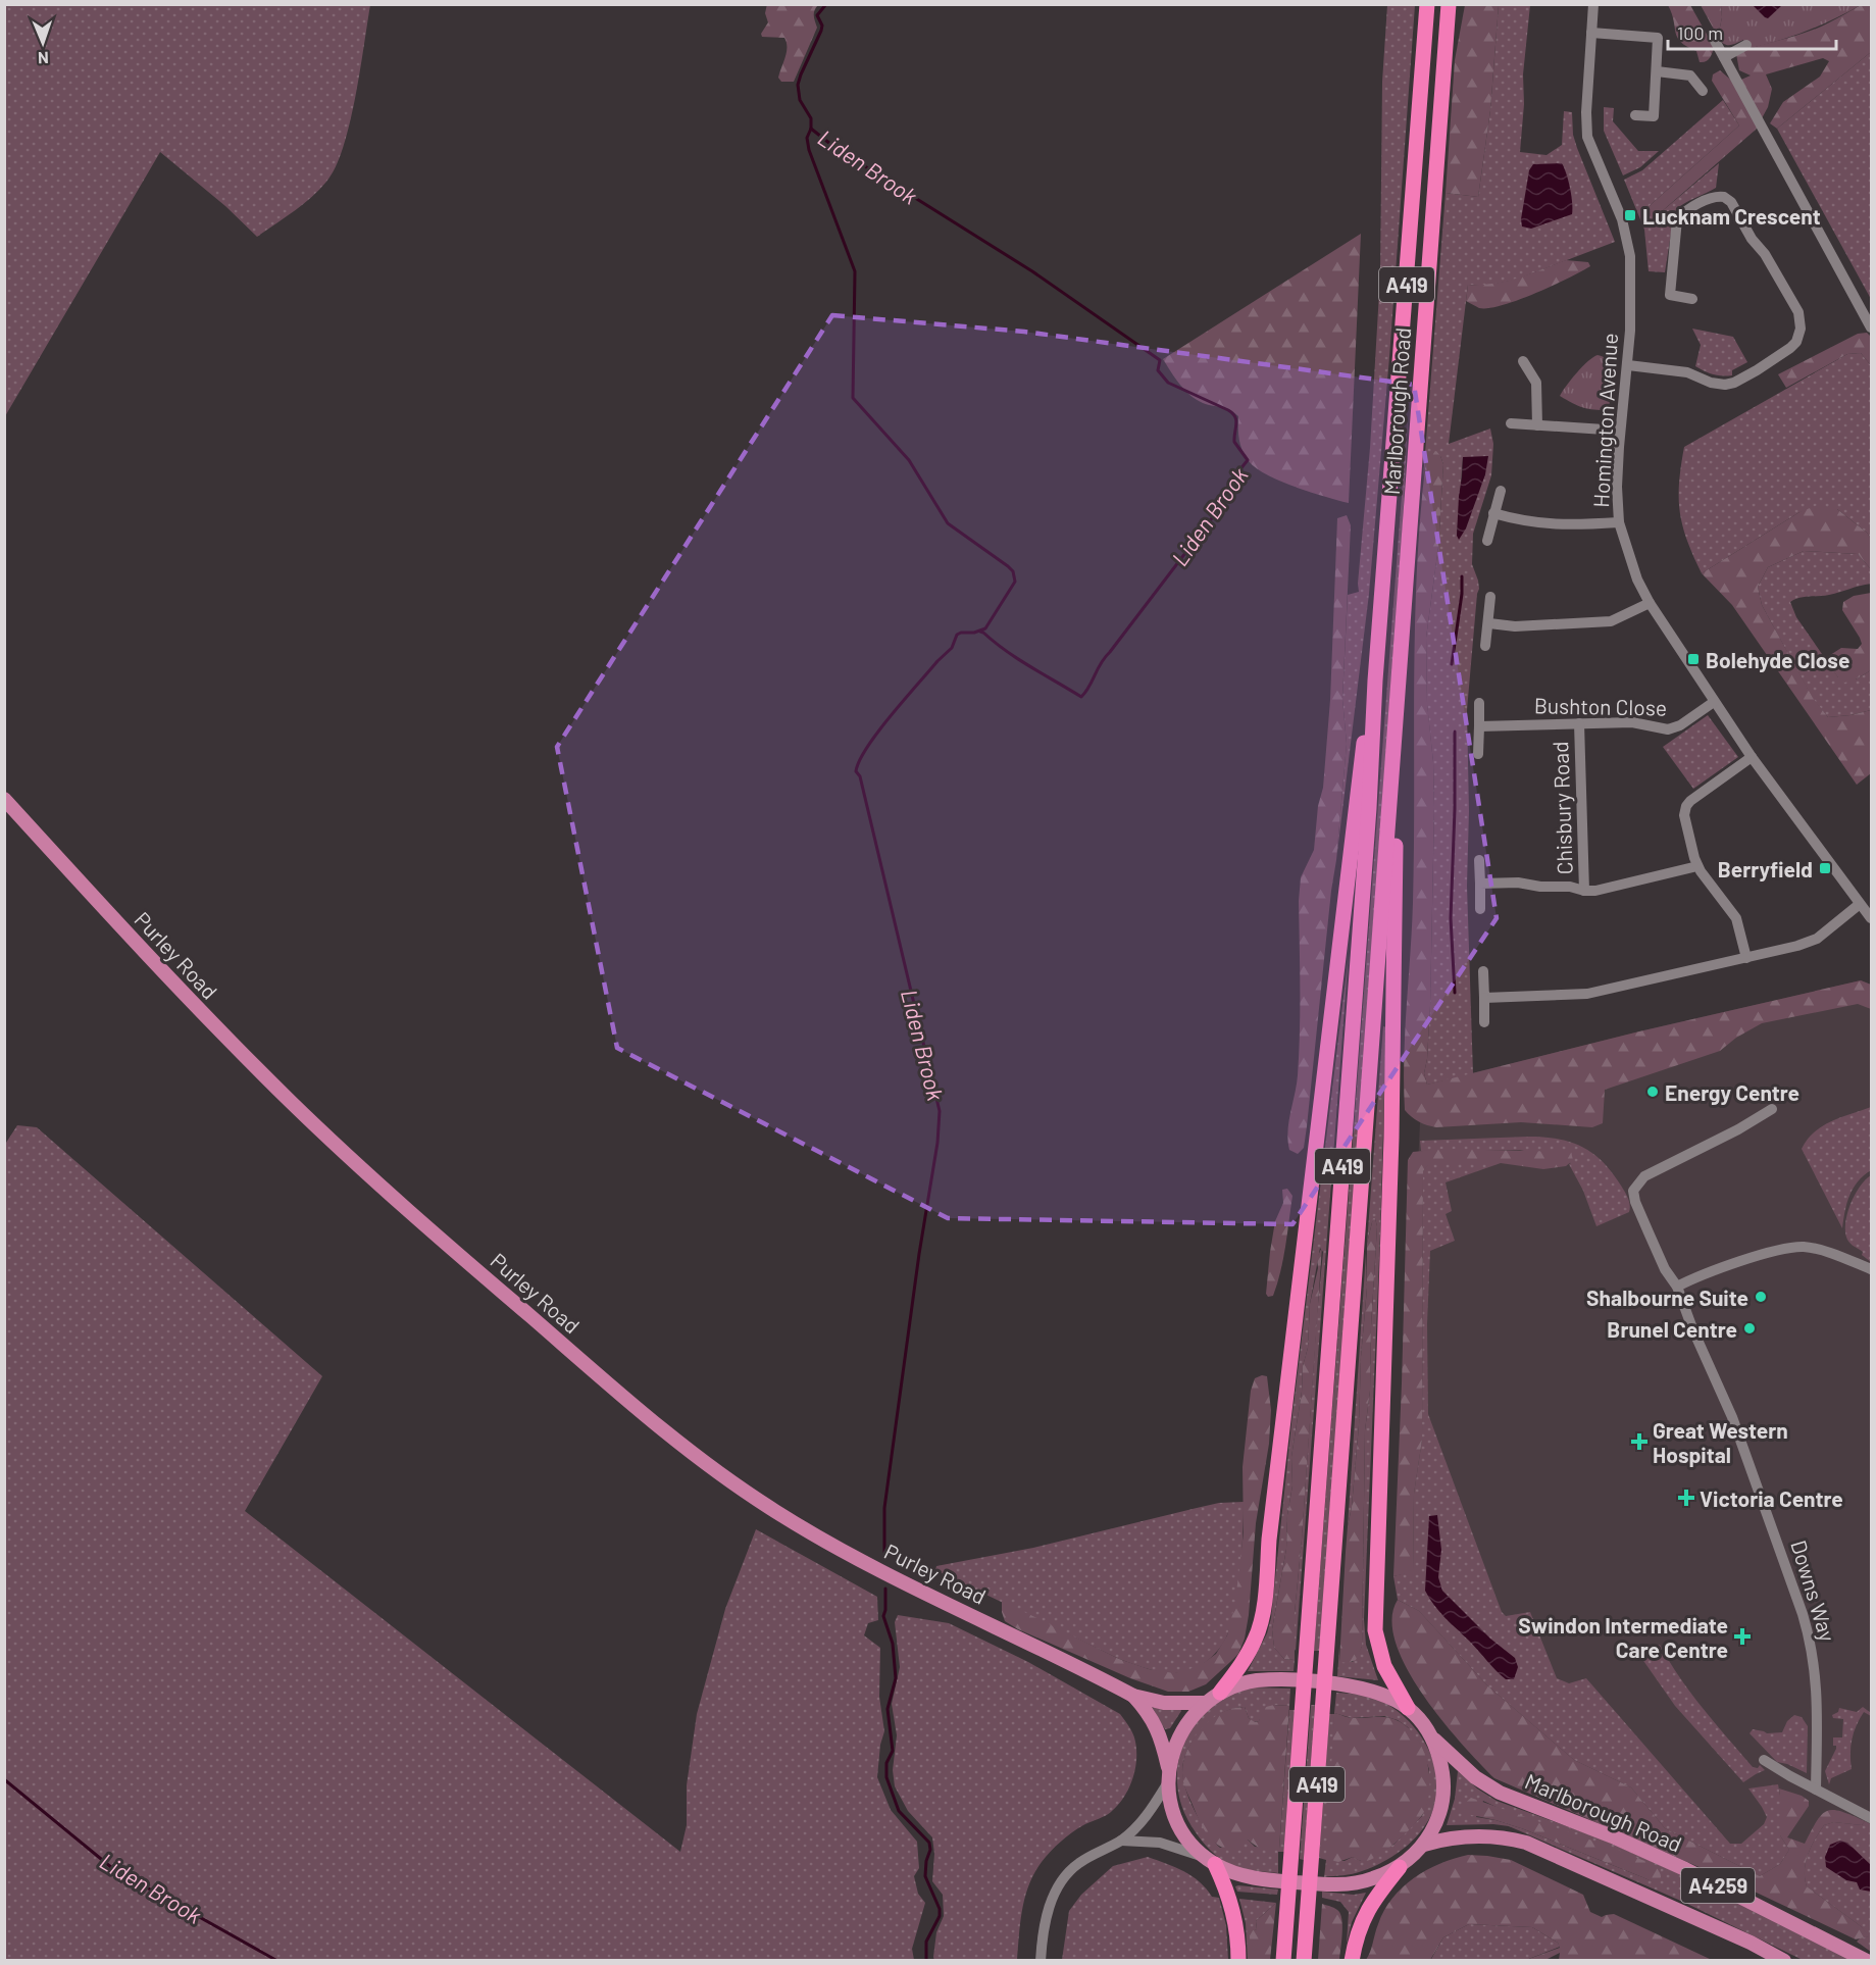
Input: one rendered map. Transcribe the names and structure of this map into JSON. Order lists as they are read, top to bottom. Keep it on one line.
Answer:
{"streets":{"highway":["A419","Marlborough Road"],"main road":["Purley Road","A4259"],"street":["Homington Avenue","Bushton Close","Chisbury Road","Downs Way"]},"crossings":[["A419","Marlborough Road"],["Homington Avenue","Bushton Close"],["Bushton Close","Chisbury Road"]],"water":["Liden Brook"],"places":{"transit":["Lucknam Crescent","Bolehyde Close","Berryfield"],"other":["Energy Centre","Shalbourne Suite","Brunel Centre"],"health":["Great Western Hospital","Victoria Centre","Swindon Intermediate Care Centre"]},"scale_bar":"100 m","north":"bottom"}
